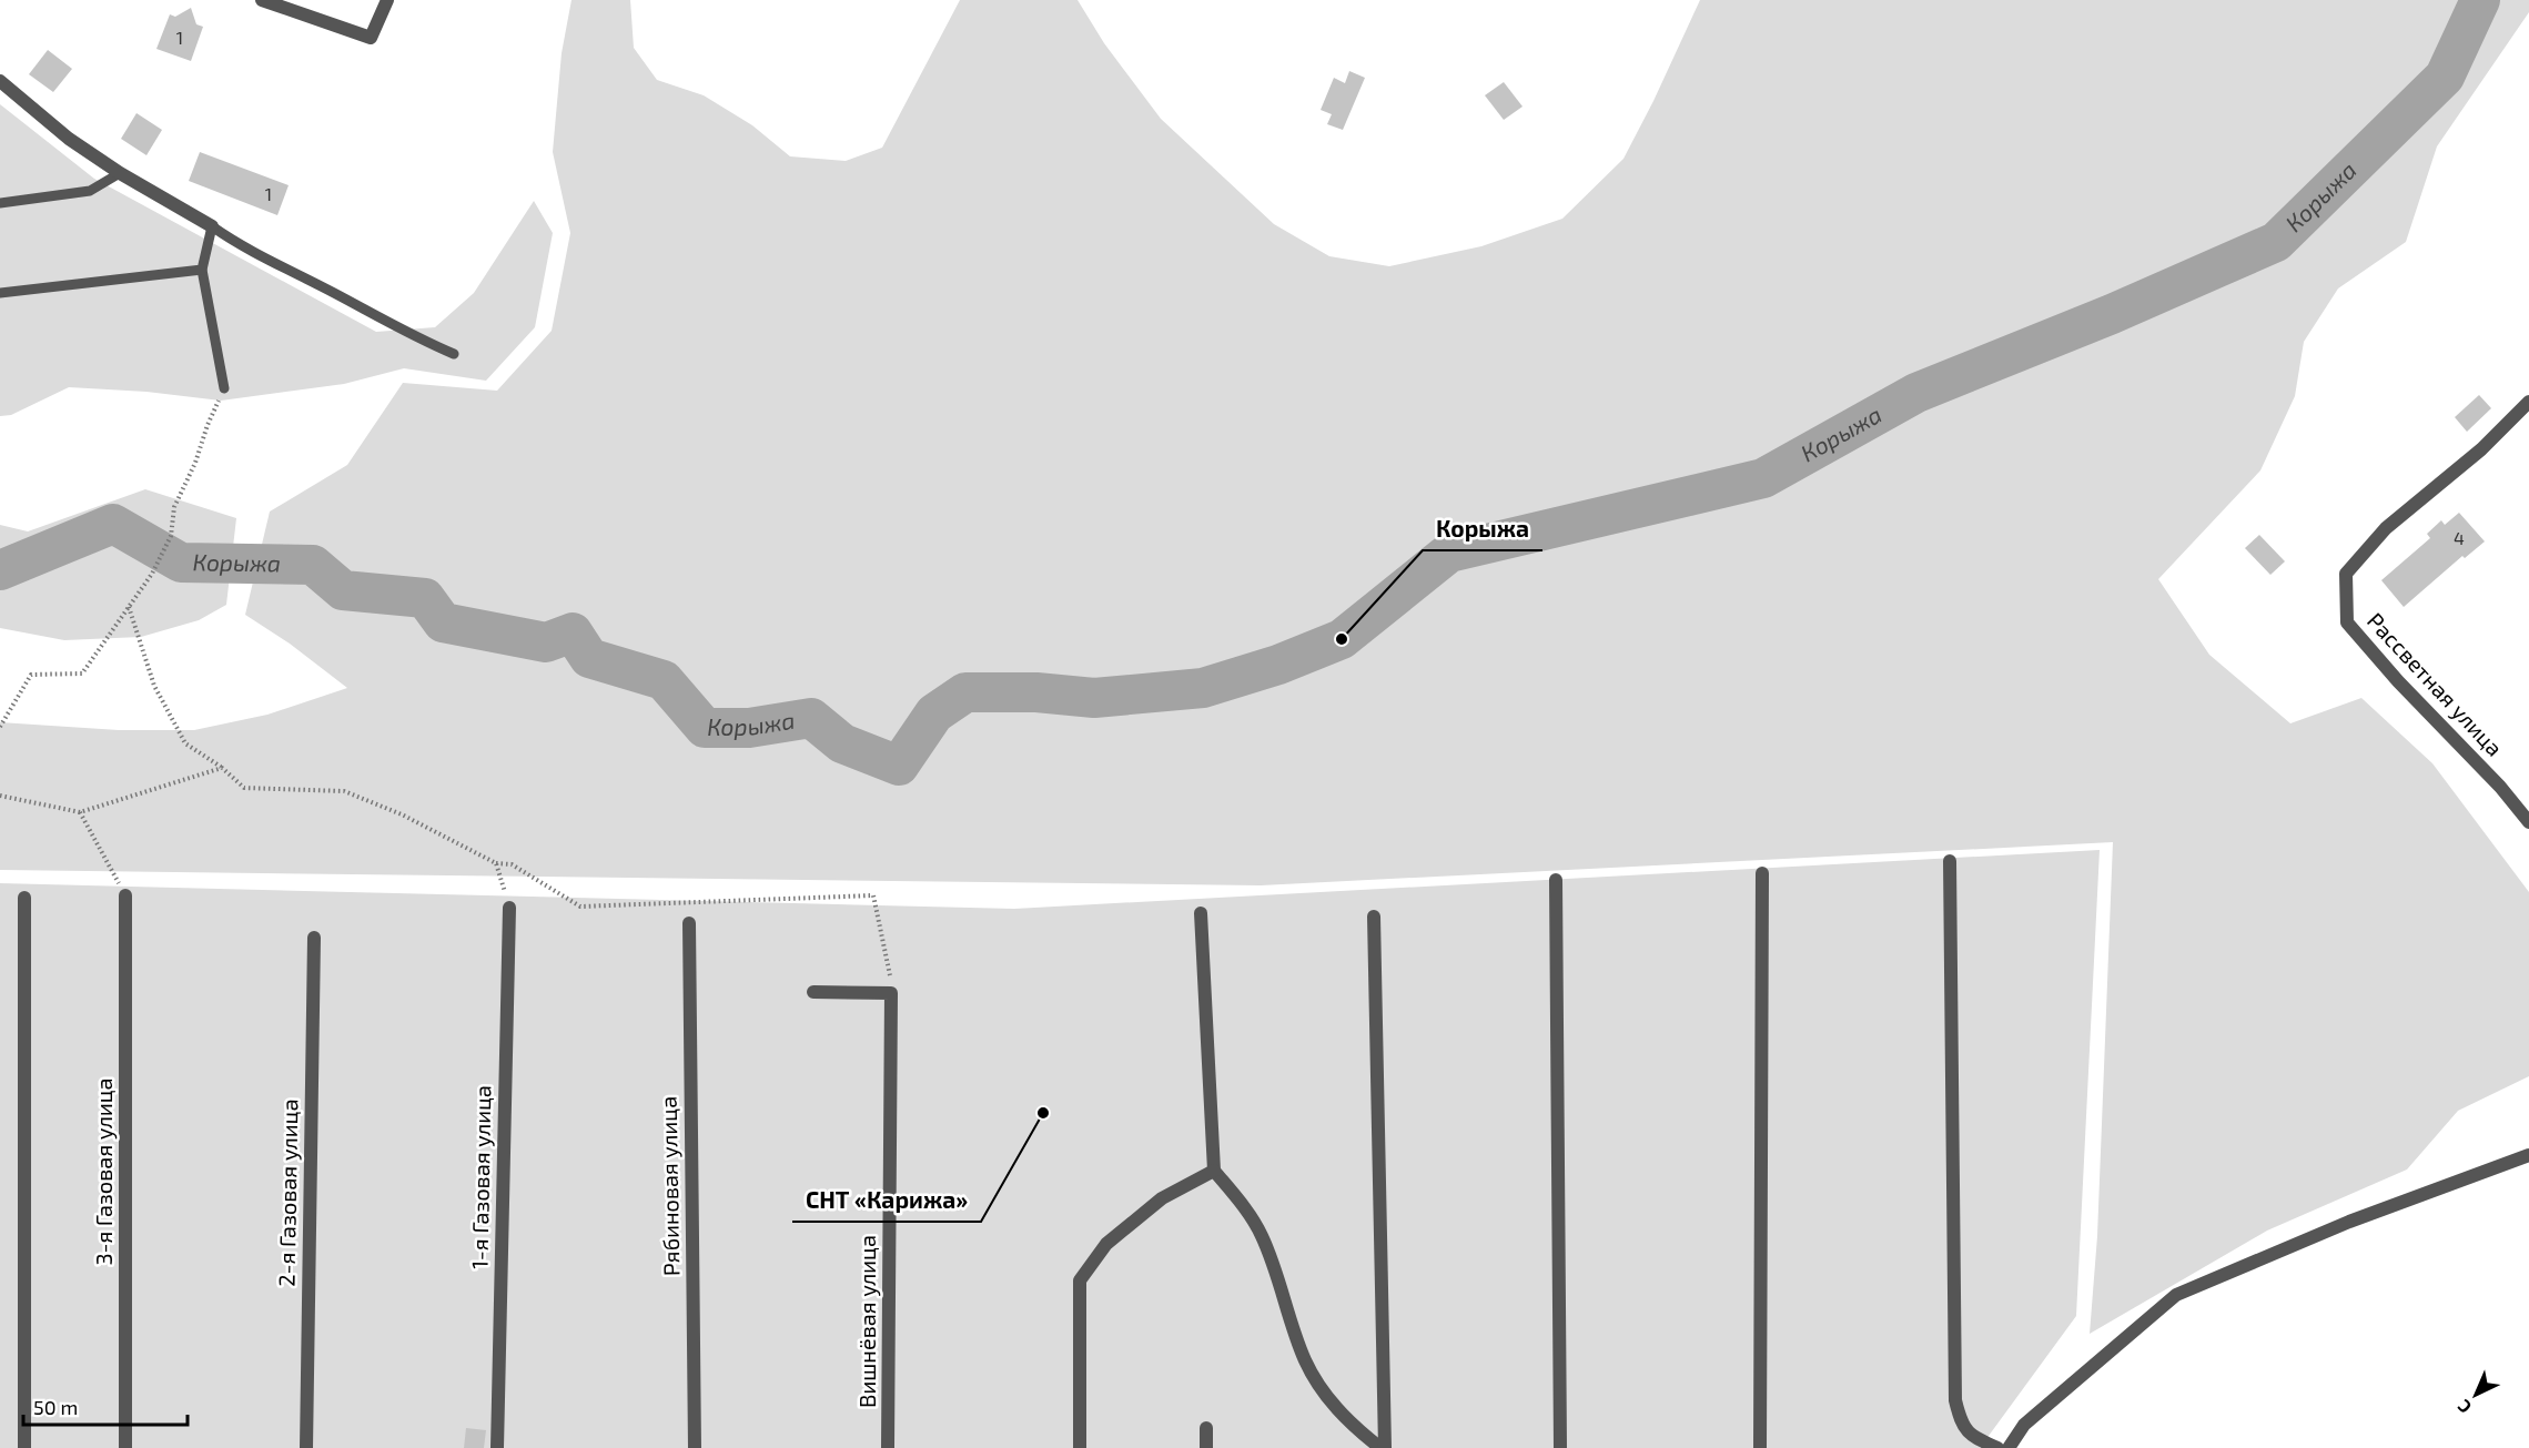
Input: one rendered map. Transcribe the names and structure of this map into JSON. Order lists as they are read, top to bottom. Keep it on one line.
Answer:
{"streets":{"street":["Рассветная улица","3-я Газовая улица","1-я Газовая улица","Рябиновая улица","2-я Газовая улица","Вишнёвая улица"]},"water":["Корыжа"],"places":["Корыжа","СНТ «Карижа»"],"house_numbers":["1","1","4"],"scale_bar":"50 m","north":"bottom left"}
